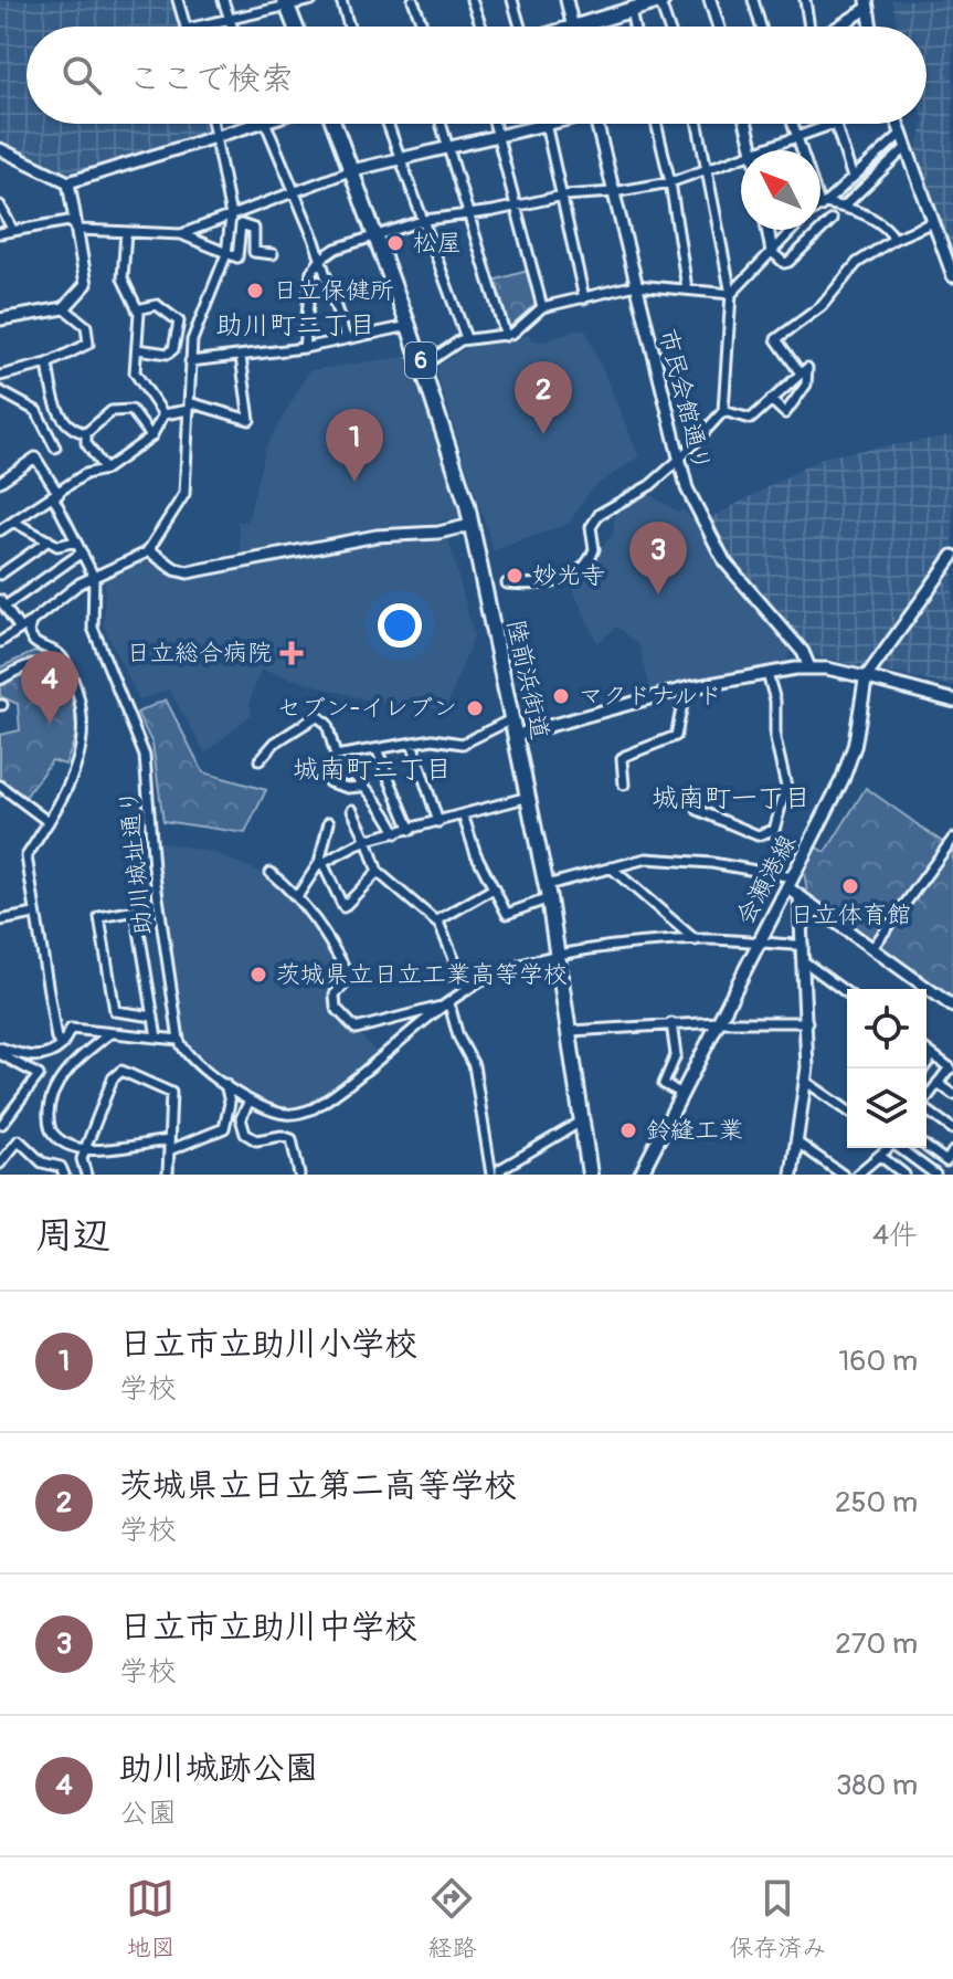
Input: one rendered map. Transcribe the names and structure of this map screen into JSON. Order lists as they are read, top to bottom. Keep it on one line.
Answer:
{"streets":{"highway":["6","陸前浜街道"],"main road":["会瀬港線"],"street":["市民会館通り","助川城址通り"]},"districts":["助川町二丁目","城南町二丁目","城南町一丁目"],"places":{"other":["松屋","日立保健所","妙光寺","マクドナルド","セブン-イレブン","日立体育館","茨城県立日立工業高等学校","鈴縫工業"],"health":["日立総合病院"]},"north":"top left","page":{"search":"ここで検索","pins":["2","1","3","4"],"heading":["周辺","4件"],"list":[{"mark":"1","name":"日立市立助川小学校","note":"学校","value":"160 m"},{"mark":"2","name":"茨城県立日立第二高等学校","note":"学校","value":"250 m"},{"mark":"3","name":"日立市立助川中学校","note":"学校","value":"270 m"},{"mark":"4","name":"助川城跡公園","note":"公園","value":"380 m"}],"nav":["地図","経路","保存済み"]}}
